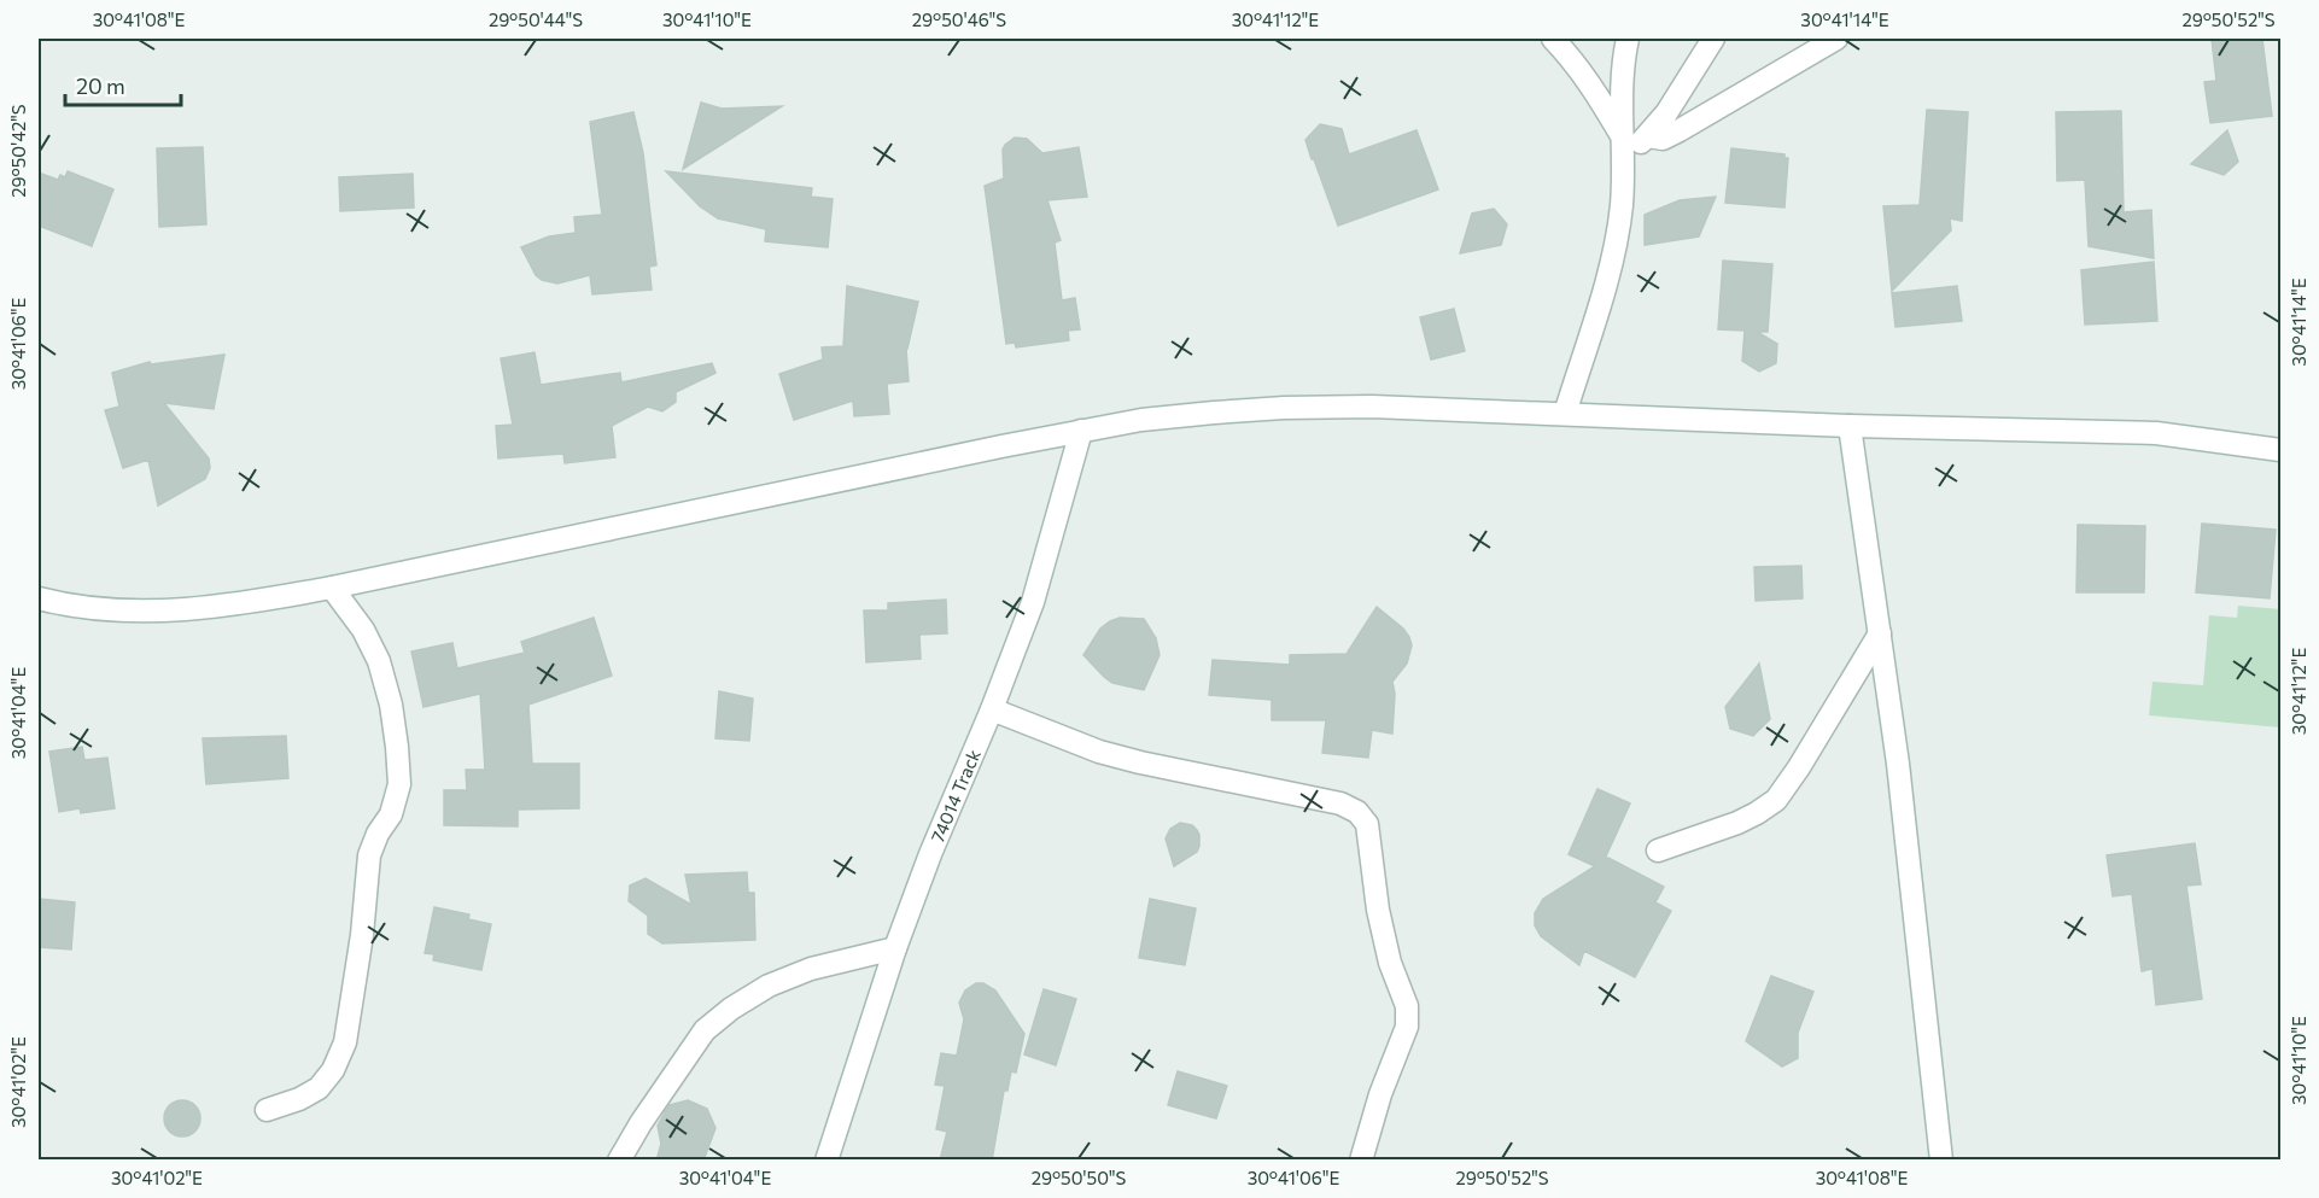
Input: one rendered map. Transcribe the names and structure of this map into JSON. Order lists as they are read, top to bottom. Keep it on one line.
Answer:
{"streets":{"street":["74014 Track"]},"scale_bar":"20 m","coordinates":["30°41'08\"E","29°50'44\"S","30°41'10\"E","29°50'46\"S","30°41'12\"E","30°41'14\"E","29°50'52\"S","29°50'42\"S","30°41'06\"E","30°41'04\"E","30°41'02\"E","29°50'50\"S"]}
